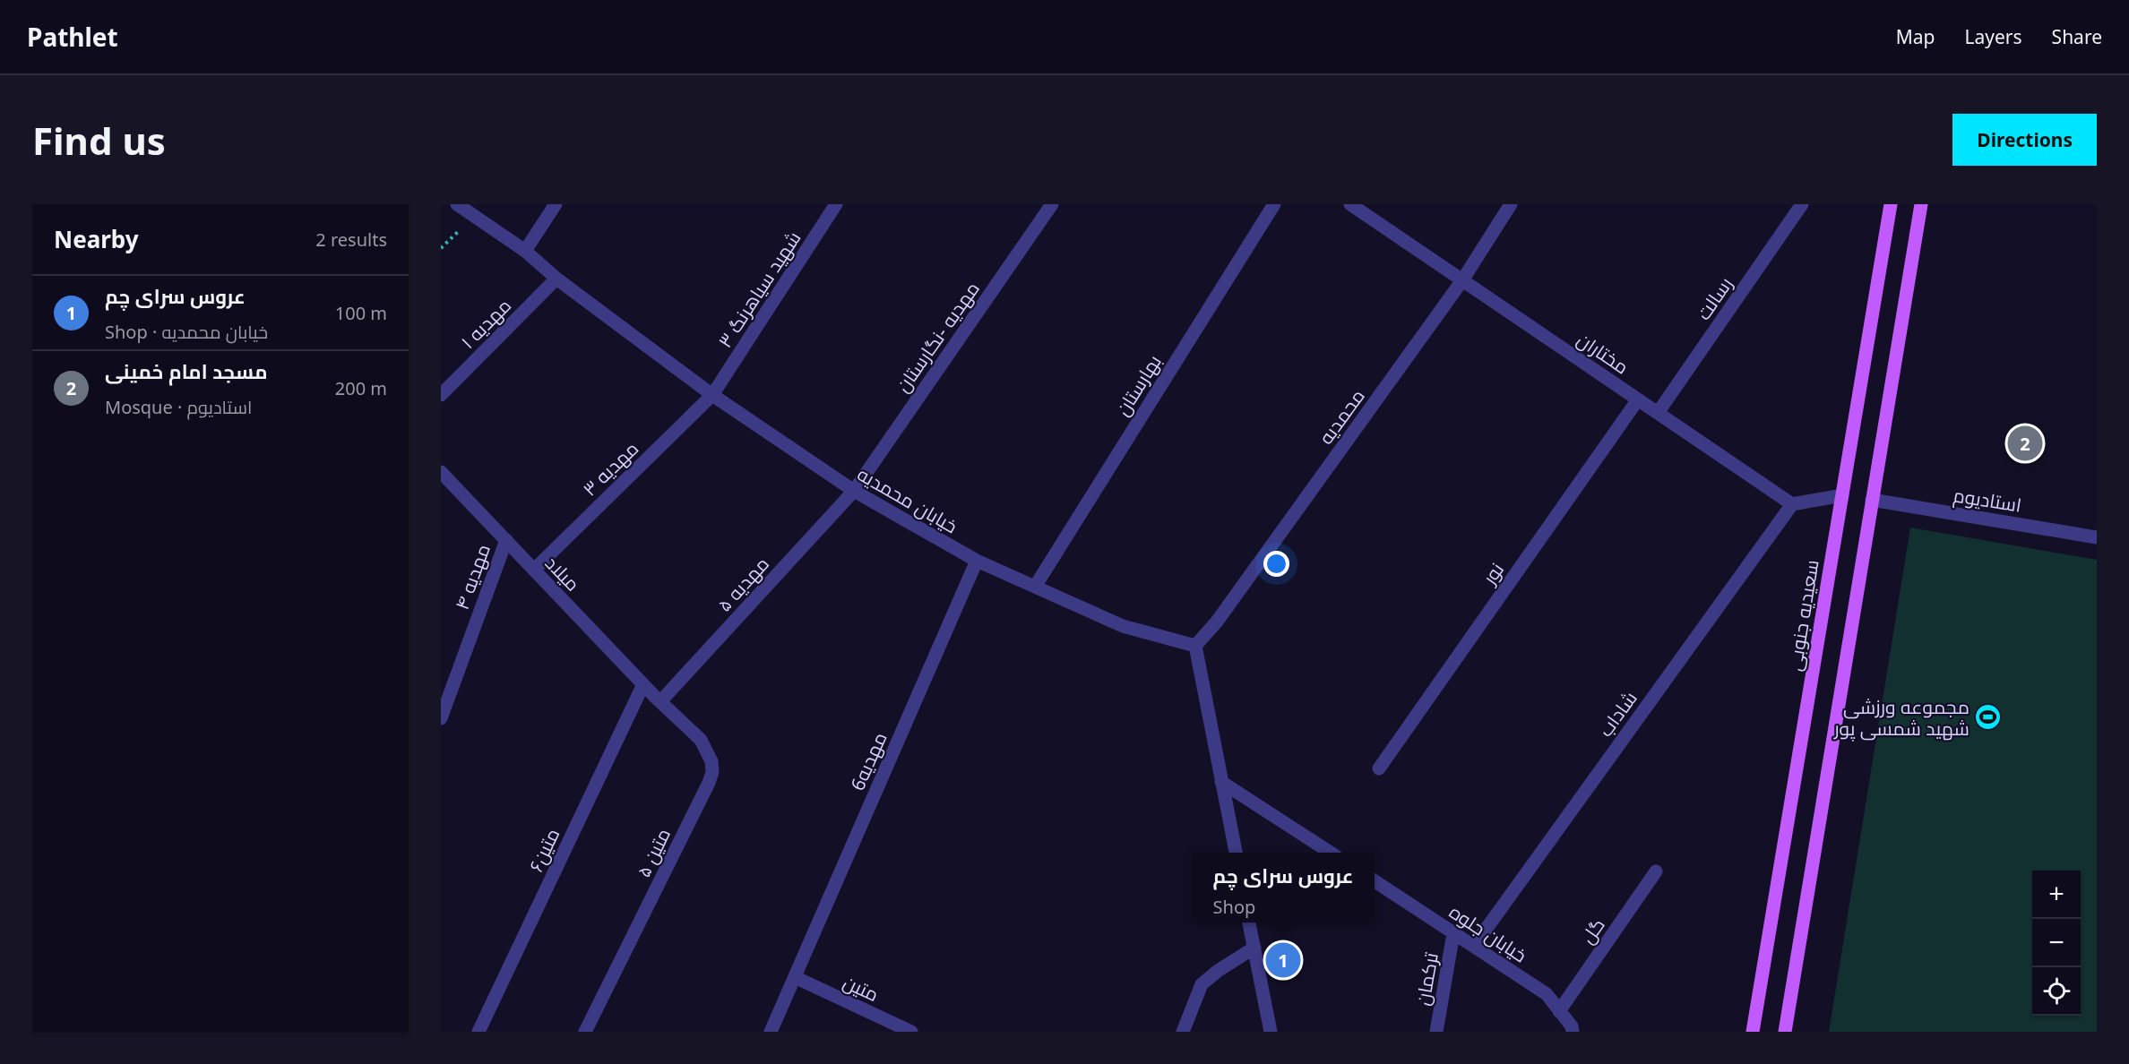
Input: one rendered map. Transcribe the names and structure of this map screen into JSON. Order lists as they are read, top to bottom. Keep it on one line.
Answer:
{"streets":{"main road":["سعیدیه جنوبی"],"street":["شهید سیاهرنگ ۳","رسالت","مهدیه ۱","مهدیه -نگارستان","مختاران","بهارستان","محمدیه","مهدیه ۳","خیابان محمدیه","استادیوم","میلاد","نور","مهدیه ۴","مهدیه ۵","شاداب","مهدیه6","متین۶","متین ۵","گل","خیابان جلوه","ترکمان","متین"]},"crossings":[["شهید سیاهرنگ ۳","مهدیه ۳"],["شهید سیاهرنگ ۳","خیابان محمدیه"],["رسالت","مختاران"],["مهدیه ۱","خیابان محمدیه"],["مهدیه -نگارستان","خیابان محمدیه"],["مهدیه -نگارستان","مهدیه ۵"],["مختاران","محمدیه"],["مختاران","نور"],["مختاران","شاداب"],["بهارستان","خیابان محمدیه"],["محمدیه","خیابان محمدیه"],["مهدیه ۳","خیابان محمدیه"],["مهدیه ۳","میلاد"],["خیابان محمدیه","مهدیه ۵"],["خیابان محمدیه","مهدیه6"],["میلاد","مهدیه ۴"],["میلاد","مهدیه ۵"],["میلاد","متین۶"],["میلاد","متین ۵"],["مهدیه ۵","متین ۵"],["شاداب","خیابان جلوه"],["مهدیه6","متین"],["گل","خیابان جلوه"],["خیابان جلوه","ترکمان"]],"places":{"sports":["مجموعه ورزشی شهید شمسی پور"]},"page":{"header":"Pathlet","nav":["Map","Layers","Share"],"buttons":"Directions","title":"Find us","heading":["Nearby","2 results"],"list":[{"mark":"1","name":"عروس سرای چم","note":"Shop · خیابان محمدیه","value":"100 m"},{"mark":"2","name":"مسجد امام خمینی","note":"Mosque · استادیوم","value":"200 m"}],"pins":["2","1"],"popup":["عروس سرای چم","Shop"],"map_buttons":["+","−"]}}
